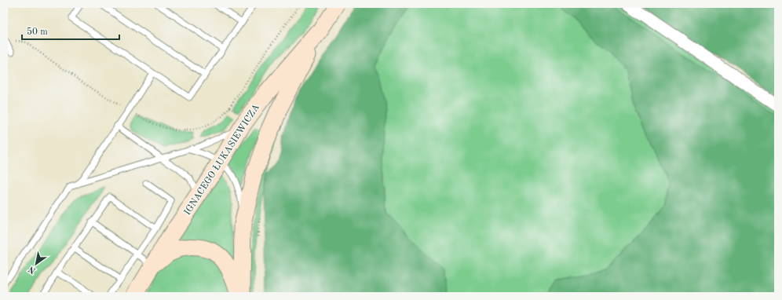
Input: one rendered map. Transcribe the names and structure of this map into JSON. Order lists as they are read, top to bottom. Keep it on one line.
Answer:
{"streets":{"main road":["IGNACEGO ŁUKASIEWICZA"]},"scale_bar":"50 m","north":"bottom left"}
